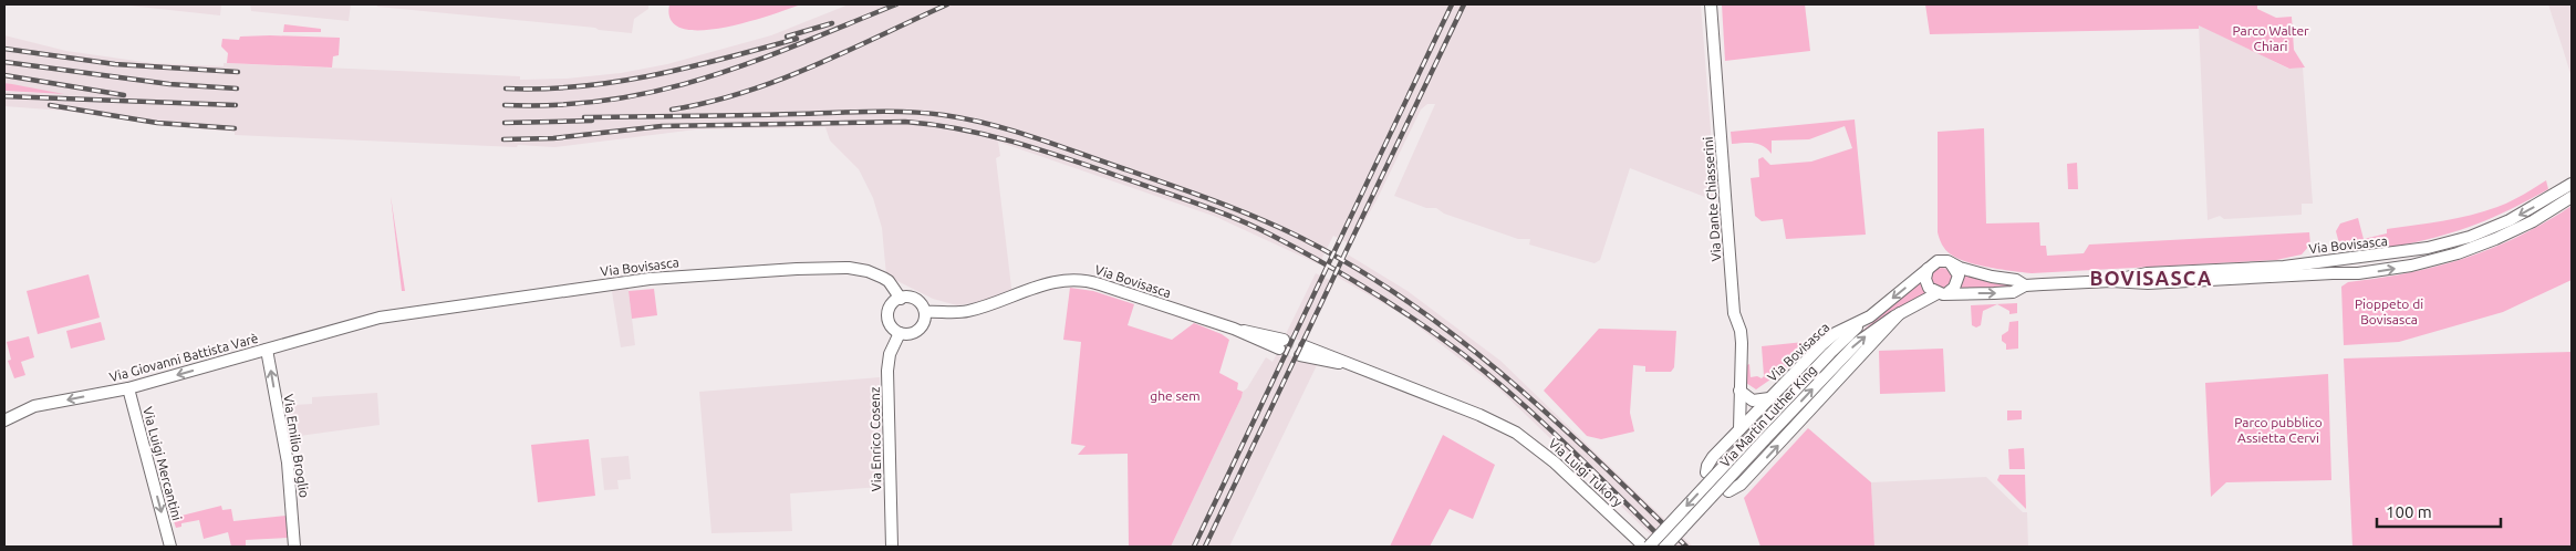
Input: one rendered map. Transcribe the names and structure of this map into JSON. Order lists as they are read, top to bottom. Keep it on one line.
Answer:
{"streets":{"street":["Via Dante Chiasserini","Via Bovisasca","Via Giovanni Battista Varè","Via Martin Luther King","Via Enrico Cosenz","Via Emilio Broglio","Via Luigi Mercantini","Via Luigi Tukory"]},"crossings":[["Via Dante Chiasserini","Via Bovisasca"],["Via Bovisasca","Via Giovanni Battista Varè"],["Via Bovisasca","Via Martin Luther King"],["Via Bovisasca","Via Enrico Cosenz"],["Via Giovanni Battista Varè","Via Emilio Broglio"],["Via Giovanni Battista Varè","Via Luigi Mercantini"],["Via Martin Luther King","Via Luigi Tukory"]],"one_way":["Via Giovanni Battista Varè","Via Emilio Broglio","Via Luigi Mercantini"],"districts":["BOVISASCA"],"parks":["Parco Walter Chiari","Pioppeto di Bovisasca","ghe sem","Parco pubblico Assietta Cervi"],"scale_bar":"100 m"}
